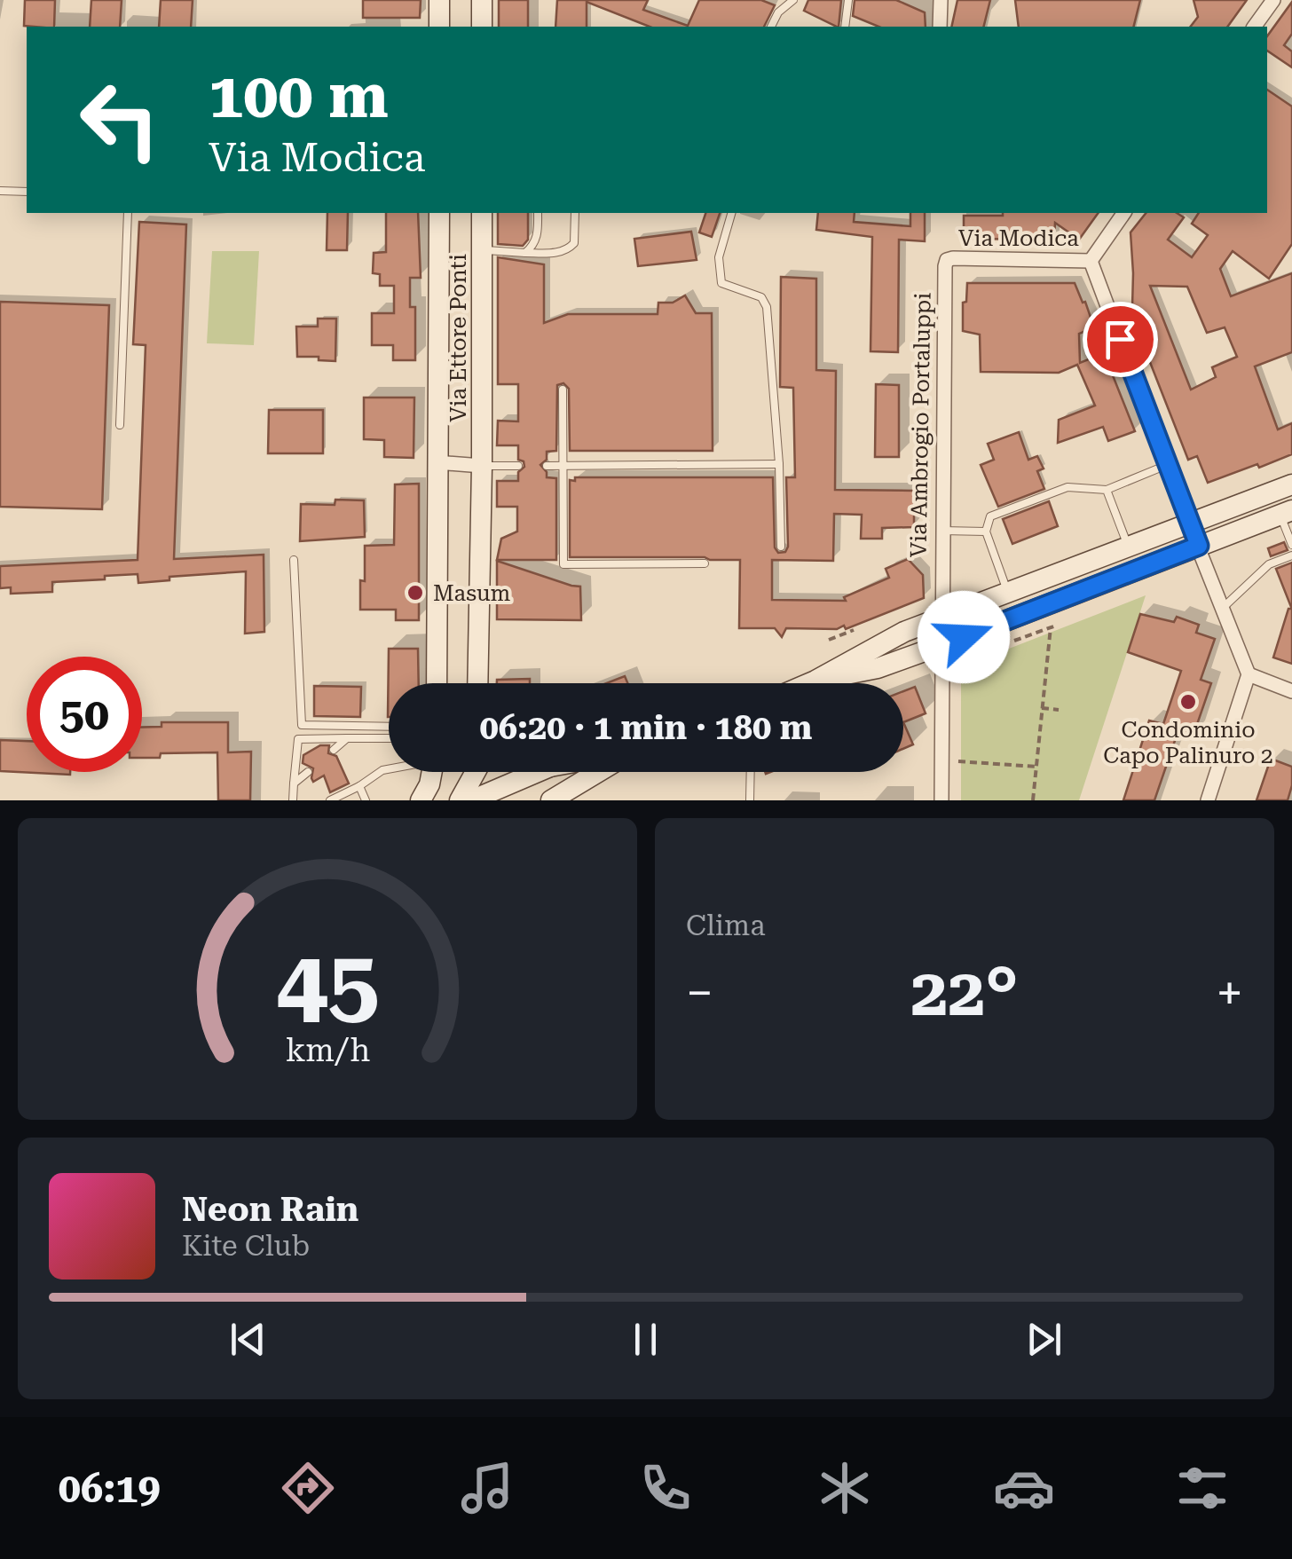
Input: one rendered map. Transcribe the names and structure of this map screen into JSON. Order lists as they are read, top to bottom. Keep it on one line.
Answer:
{"streets":{"main road":["Via Ettore Ponti"],"street":["Via Modica","Via Ambrogio Portaluppi"]},"crossings":[["Via Modica","Via Ambrogio Portaluppi"]],"places":["Masum","Condominio Capo Palinuro 2"],"page":{"turn":["100 m","Via Modica"],"limit":"50","trip":"06:20 · 1 min · 180 m","tile":"Clima","heat":["−","22°","+"],"song":["Neon Rain","Kite Club"],"tabs":"06:19","gauge":["45","km/h"]}}
